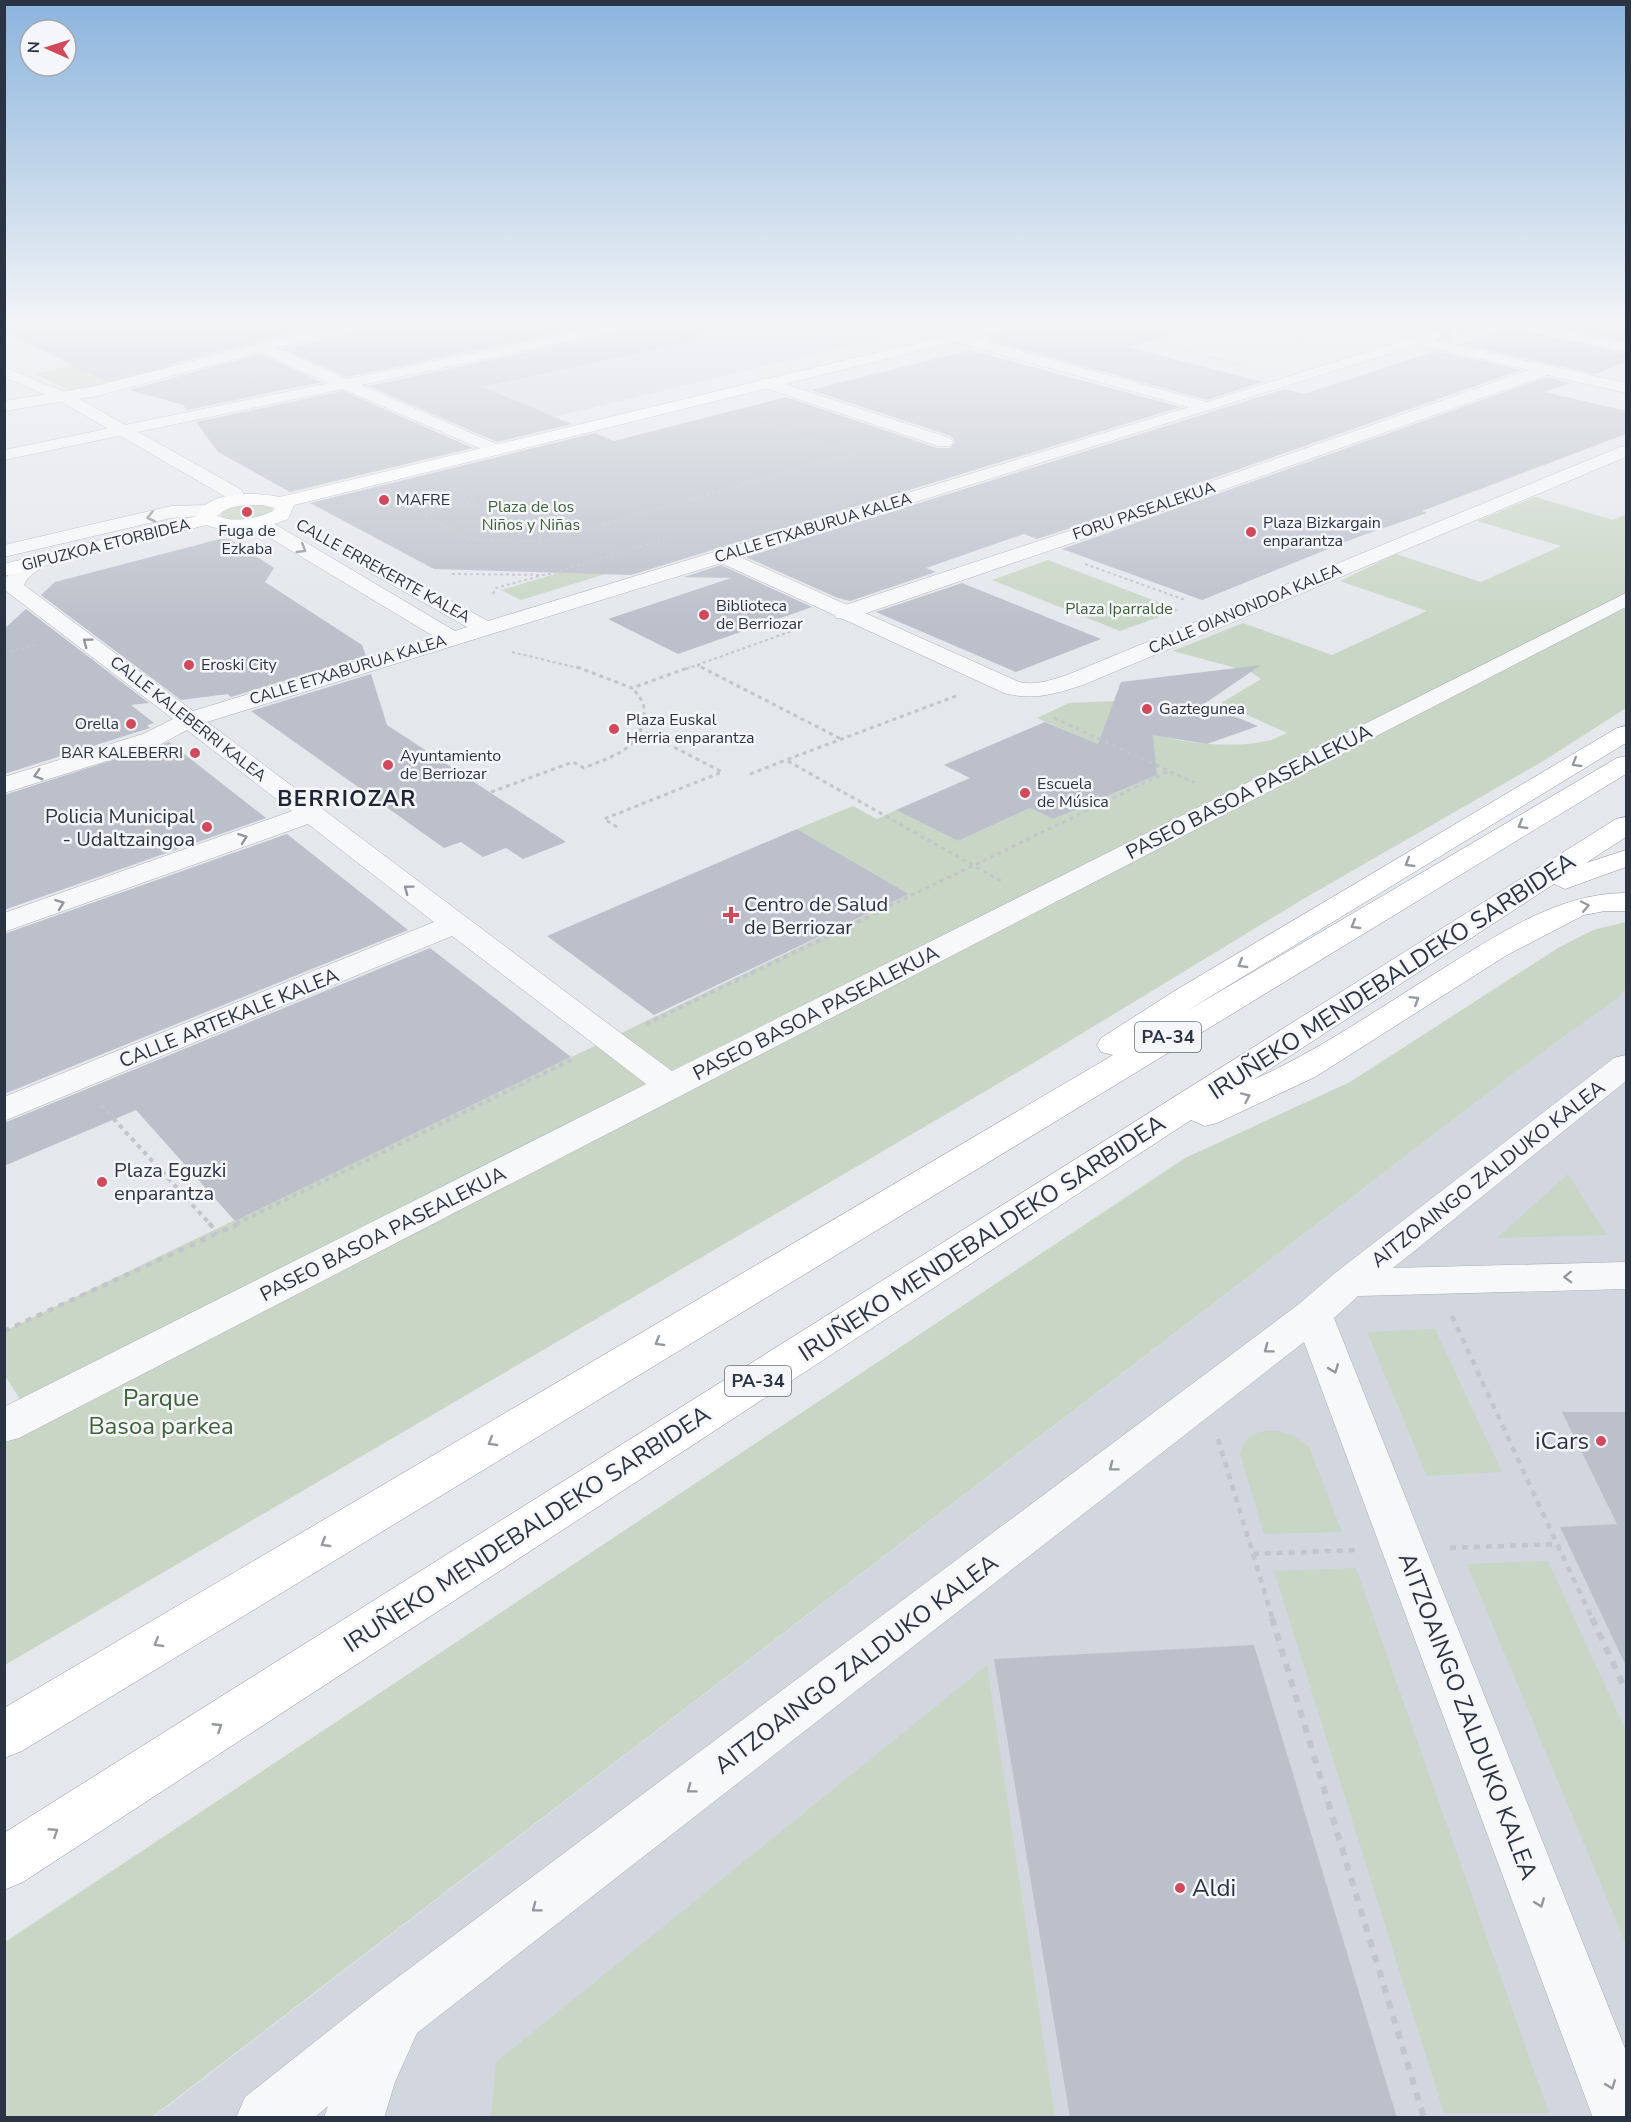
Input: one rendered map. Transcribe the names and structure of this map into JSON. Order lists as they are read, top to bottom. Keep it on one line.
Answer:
{"streets":{"main road":["GIPUZKOA ETORBIDEA","IRUÑEKO MENDEBALDEKO SARBIDEA","PA-34"],"street":["FORU PASEALEKUA","CALLE ETXABURUA KALEA","CALLE ERREKERTE KALEA","CALLE OIANONDOA KALEA","CALLE KALEBERRI KALEA","PASEO BASOA PASEALEKUA","CALLE ARTEKALE KALEA","AITZOAINGO ZALDUKO KALEA"]},"crossings":[["FORU PASEALEKUA","CALLE OIANONDOA KALEA"],["CALLE ETXABURUA KALEA","CALLE ERREKERTE KALEA"],["CALLE ETXABURUA KALEA","CALLE KALEBERRI KALEA"],["GIPUZKOA ETORBIDEA","CALLE ERREKERTE KALEA"],["GIPUZKOA ETORBIDEA","CALLE KALEBERRI KALEA"],["CALLE KALEBERRI KALEA","PASEO BASOA PASEALEKUA"],["CALLE KALEBERRI KALEA","CALLE ARTEKALE KALEA"]],"districts":["BERRIOZAR"],"parks":["Plaza de los Niños y Niñas","Plaza Iparralde","Parque Basoa parkea"],"places":{"other":["MAFRE","Fuga de Ezkaba","Plaza Bizkargain enparantza","Biblioteca de Berriozar","Eroski City","Gaztegunea","Orella","Plaza Euskal Herria enparantza","BAR KALEBERRI","Ayuntamiento de Berriozar","Escuela de Música","Policia Municipal - Udaltzaingoa","Plaza Eguzki enparantza","iCars","Aldi"],"health":["Centro de Salud de Berriozar"]},"north":"left"}
